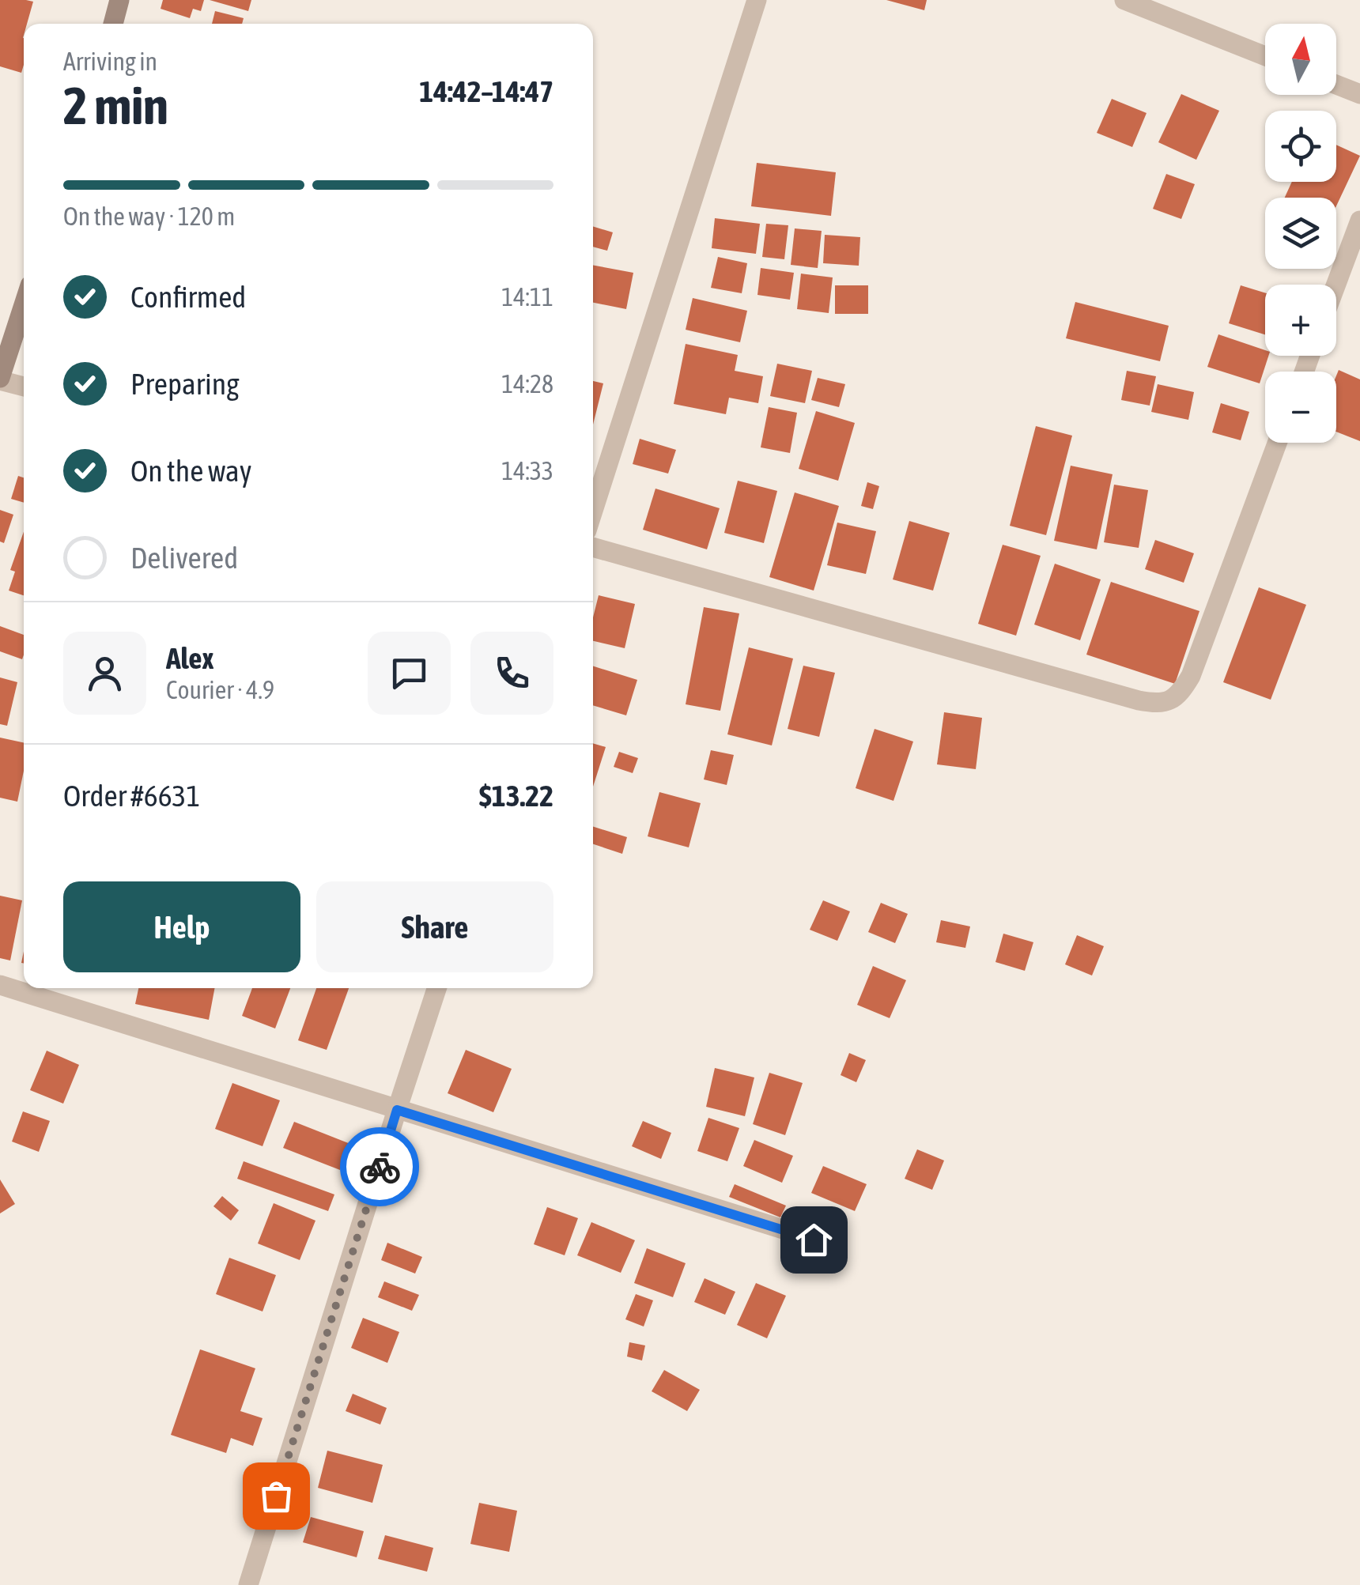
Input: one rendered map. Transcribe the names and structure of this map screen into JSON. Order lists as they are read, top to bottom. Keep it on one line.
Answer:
{"north":"top","page":{"map_buttons":["+","−"],"heading":["2 min","Arriving in","14:42–14:47"],"panel":["Alex","Courier · 4.9","Order #6631","$13.22"],"bar":"On the way · 120 m","list":[["Confirmed","14:11"],["Preparing","14:28"],["On the way","14:33"],"Delivered"],"buttons":["Help","Share"]}}
